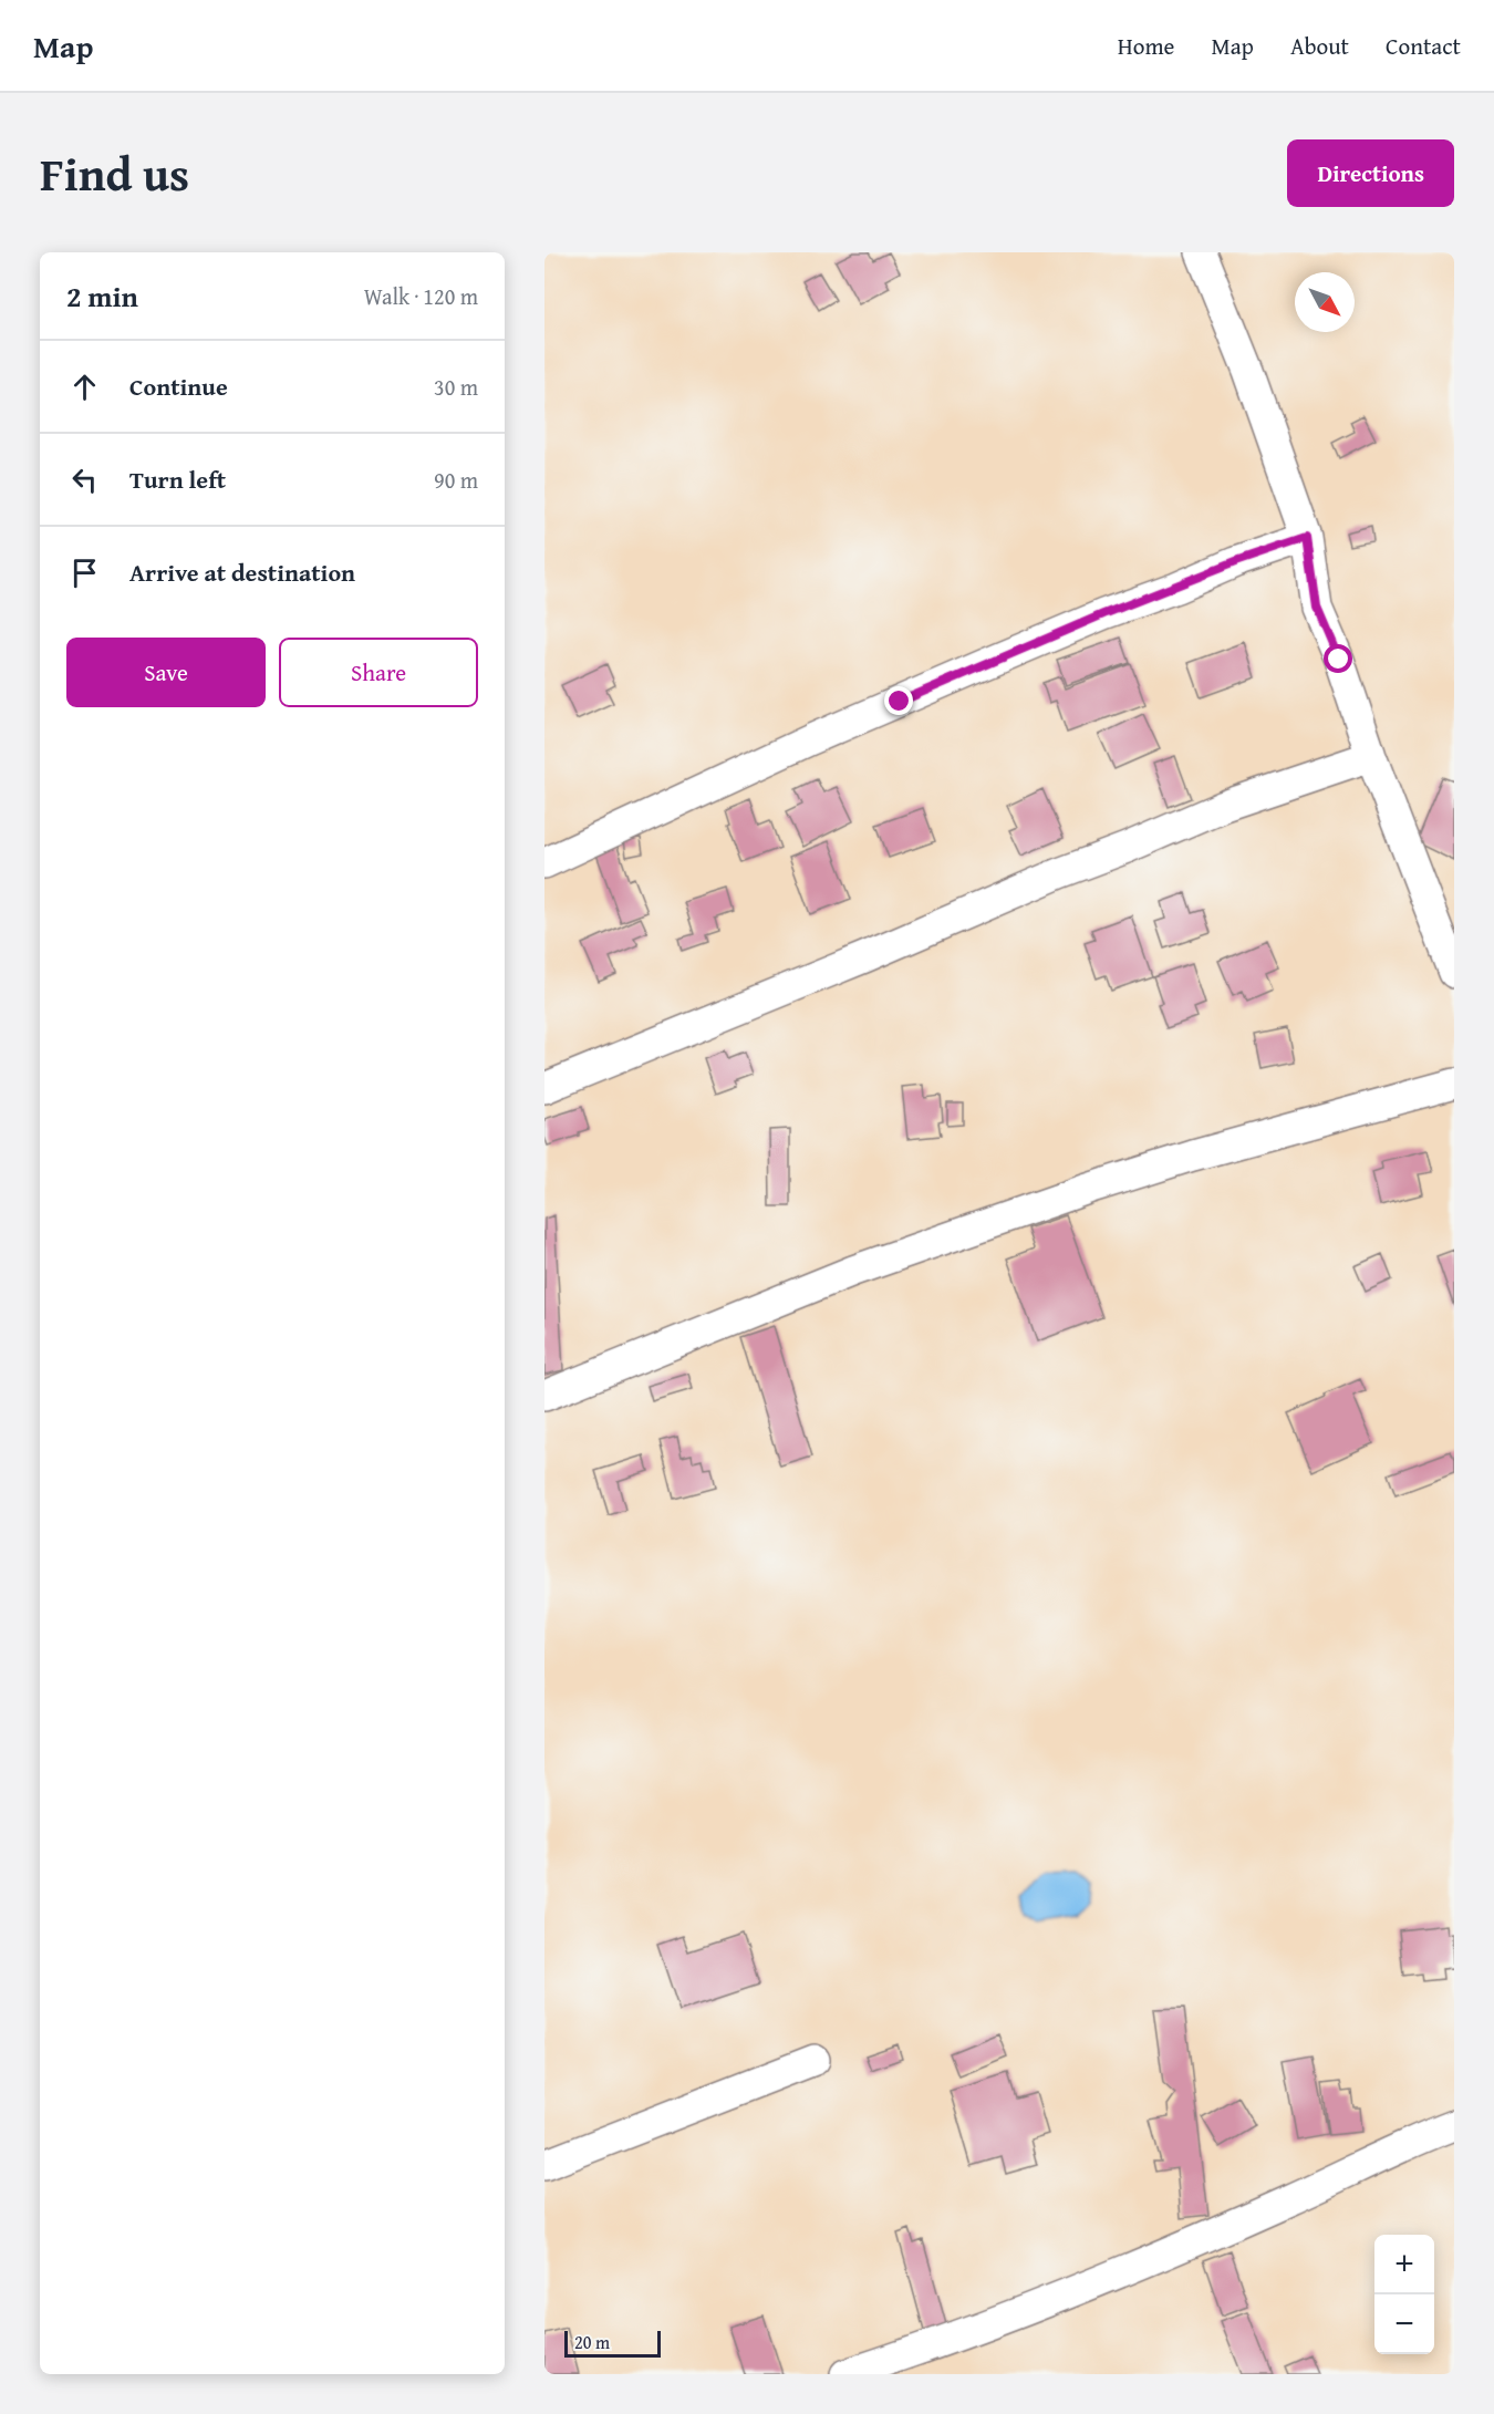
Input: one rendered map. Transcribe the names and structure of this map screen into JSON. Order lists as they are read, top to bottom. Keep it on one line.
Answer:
{"scale_bar":"20 m","north":"bottom right","page":{"header":"Map","nav":["Home","Map","About","Contact"],"title":"Find us","buttons":["Directions",["Save","Share"]],"heading":["2 min","Walk · 120 m"],"list":[["Continue","30 m"],["Turn left","90 m"],"Arrive at destination"],"map_buttons":["+","−"],"scale":"20 m"}}
